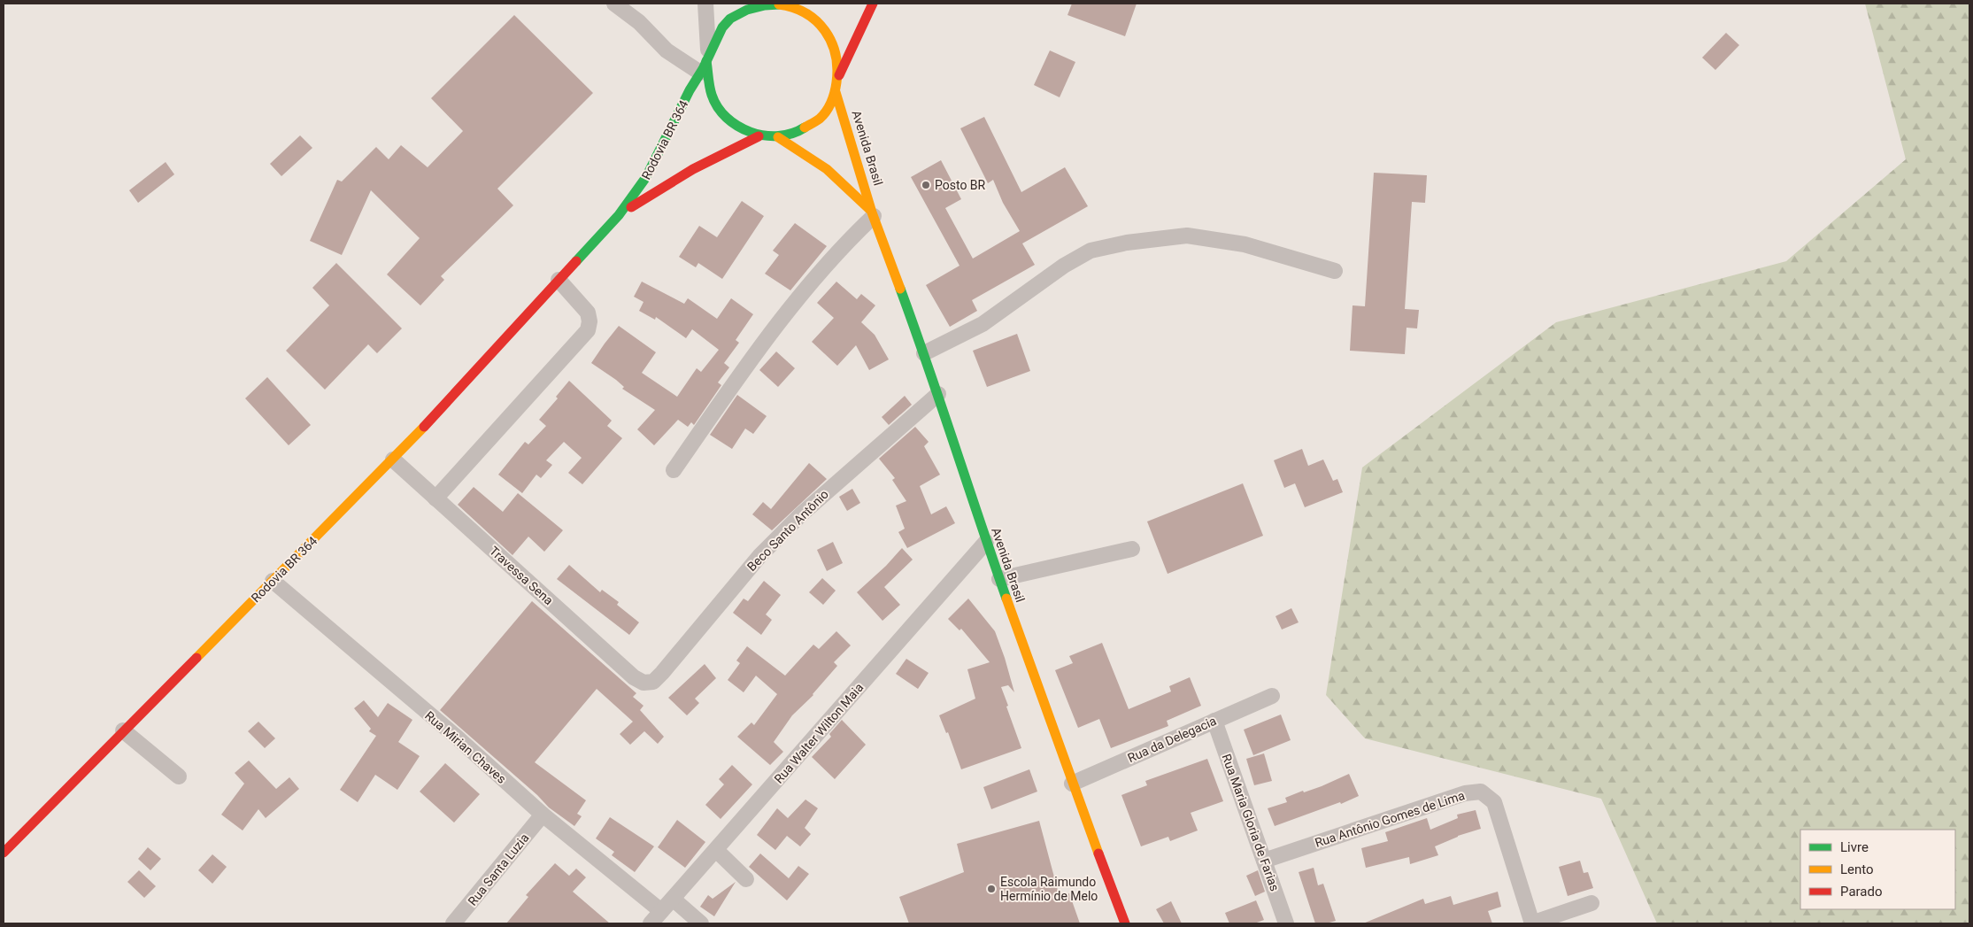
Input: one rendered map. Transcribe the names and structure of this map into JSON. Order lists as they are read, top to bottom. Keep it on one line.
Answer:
{"streets":{"main road":["Rodovia BR 364","Avenida Brasil"],"street":["Beco Santo Antônio","Travessa Sena","Rua Walter Wilton Maia","Rua da Delegacia","Rua Mirian Chaves","Rua Antônio Gomes de Lima","Rua Maria Gloria de Farias","Rua Santa Luzia"]},"crossings":[["Rodovia BR 364","Avenida Brasil"],["Rodovia BR 364","Travessa Sena"],["Rodovia BR 364","Rua Mirian Chaves"],["Avenida Brasil","Beco Santo Antônio"],["Avenida Brasil","Rua Walter Wilton Maia"],["Avenida Brasil","Rua da Delegacia"],["Beco Santo Antônio","Travessa Sena"],["Rua Walter Wilton Maia","Rua Mirian Chaves"],["Rua da Delegacia","Rua Maria Gloria de Farias"],["Rua Mirian Chaves","Rua Santa Luzia"],["Rua Antônio Gomes de Lima","Rua Maria Gloria de Farias"]],"places":["Posto BR","Escola Raimundo Hermínio de Melo"],"legend":["Livre","Lento","Parado"]}
